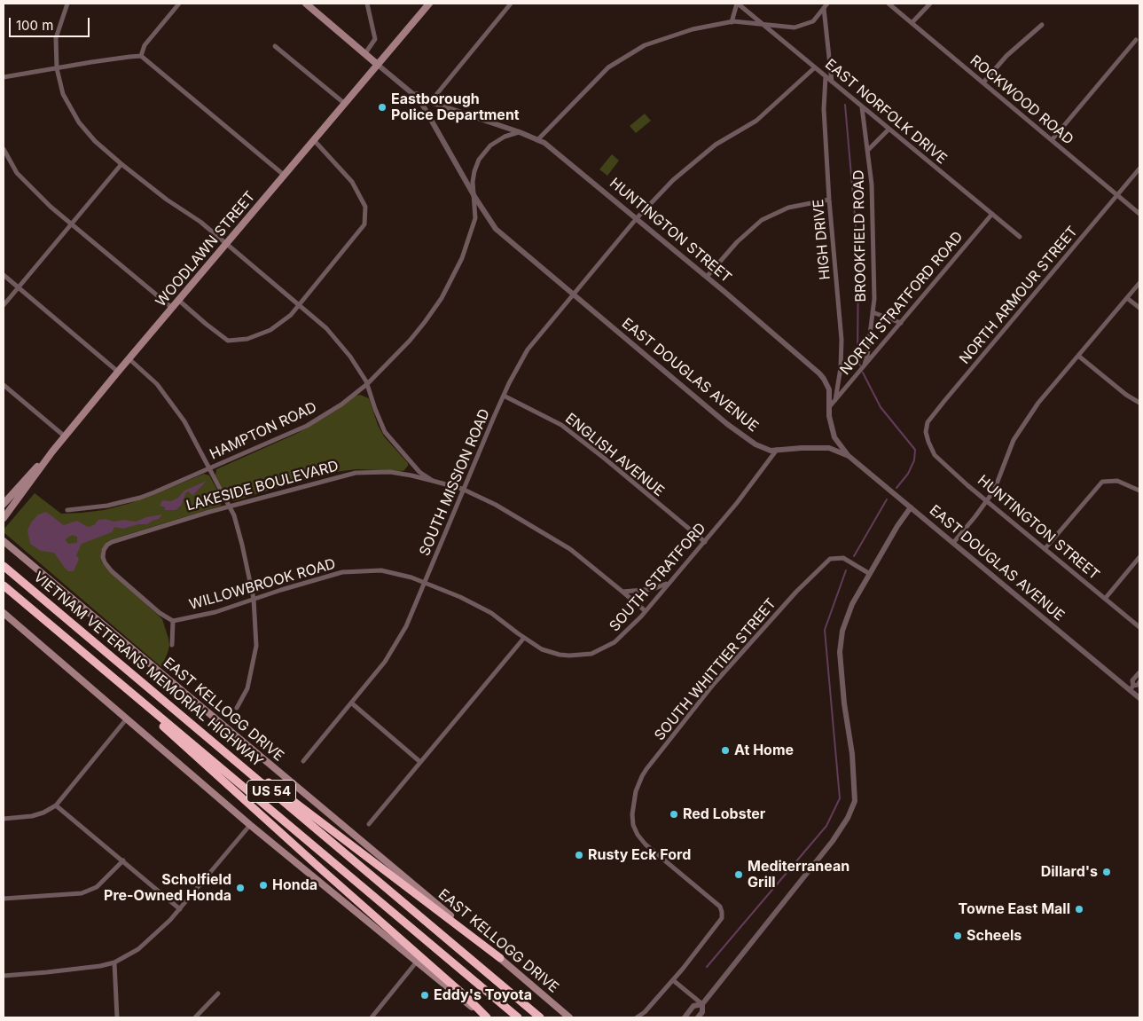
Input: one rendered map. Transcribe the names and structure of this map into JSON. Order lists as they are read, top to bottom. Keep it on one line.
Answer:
{"streets":{"highway":["VIETNAM VETERANS MEMORIAL HIGHWAY","US 54"],"main road":["WOODLAWN STREET","EAST DOUGLAS AVENUE","EAST KELLOGG DRIVE"],"street":["ROCKWOOD ROAD","EAST NORFOLK DRIVE","HUNTINGTON STREET","BROOKFIELD ROAD","HIGH DRIVE","NORTH ARMOUR STREET","NORTH STRATFORD ROAD","HAMPTON ROAD","ENGLISH AVENUE","SOUTH MISSION ROAD","LAKESIDE BOULEVARD","SOUTH STRATFORD","WILLOWBROOK ROAD","SOUTH WHITTIER STREET"]},"crossings":[["ROCKWOOD ROAD","NORTH ARMOUR STREET"],["EAST NORFOLK DRIVE","BROOKFIELD ROAD"],["EAST NORFOLK DRIVE","HIGH DRIVE"],["EAST NORFOLK DRIVE","NORTH STRATFORD ROAD"],["EAST NORFOLK DRIVE","SOUTH MISSION ROAD"],["HUNTINGTON STREET","NORTH ARMOUR STREET"],["HUNTINGTON STREET","NORTH STRATFORD ROAD"],["HUNTINGTON STREET","EAST DOUGLAS AVENUE"],["HUNTINGTON STREET","HAMPTON ROAD"],["HUNTINGTON STREET","SOUTH MISSION ROAD"],["BROOKFIELD ROAD","NORTH STRATFORD ROAD"],["HIGH DRIVE","NORTH STRATFORD ROAD"],["WOODLAWN STREET","EAST DOUGLAS AVENUE"],["EAST DOUGLAS AVENUE","HAMPTON ROAD"],["EAST DOUGLAS AVENUE","SOUTH MISSION ROAD"],["EAST DOUGLAS AVENUE","SOUTH STRATFORD"],["ENGLISH AVENUE","SOUTH MISSION ROAD"],["ENGLISH AVENUE","SOUTH STRATFORD"],["SOUTH MISSION ROAD","LAKESIDE BOULEVARD"],["SOUTH MISSION ROAD","WILLOWBROOK ROAD"],["LAKESIDE BOULEVARD","SOUTH STRATFORD"],["LAKESIDE BOULEVARD","WILLOWBROOK ROAD"],["SOUTH STRATFORD","WILLOWBROOK ROAD"]],"places":["Eastborough Police Department","At Home","Red Lobster","Rusty Eck Ford","Dillard's","Mediterranean Grill","Honda","Scholfield Pre-Owned Honda","Towne East Mall","Scheels","Eddy's Toyota"],"scale_bar":"100 m"}
